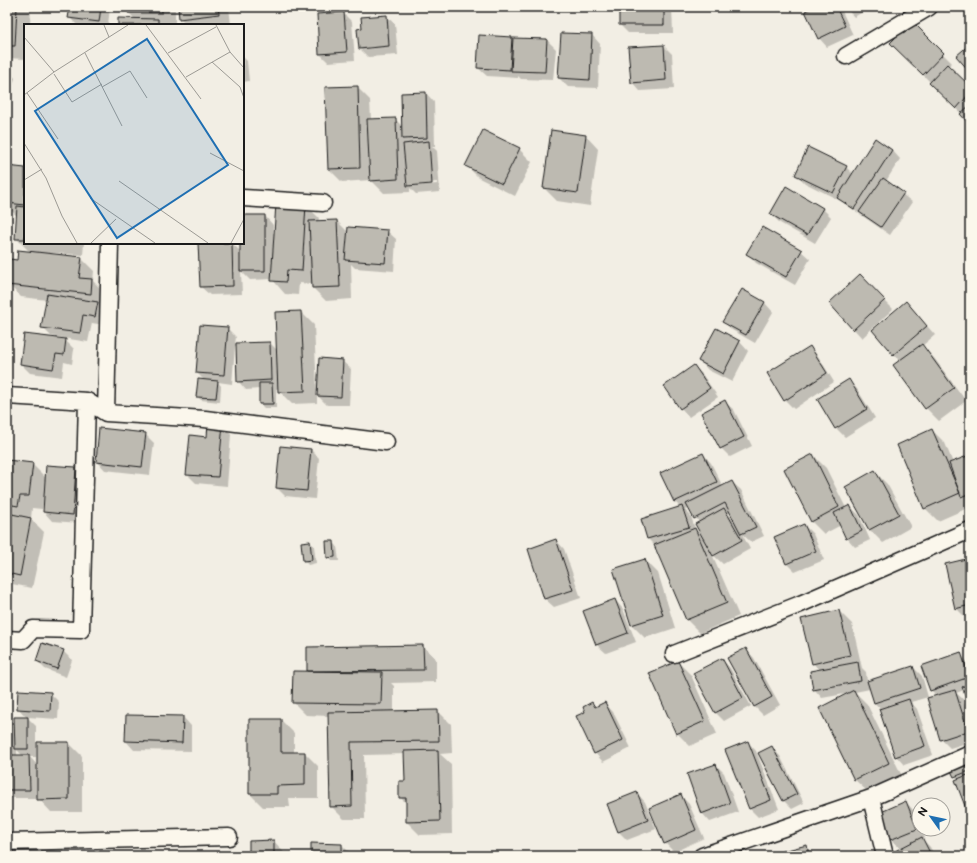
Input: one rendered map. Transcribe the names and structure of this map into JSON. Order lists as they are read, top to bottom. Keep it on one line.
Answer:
{"north":"top left"}
